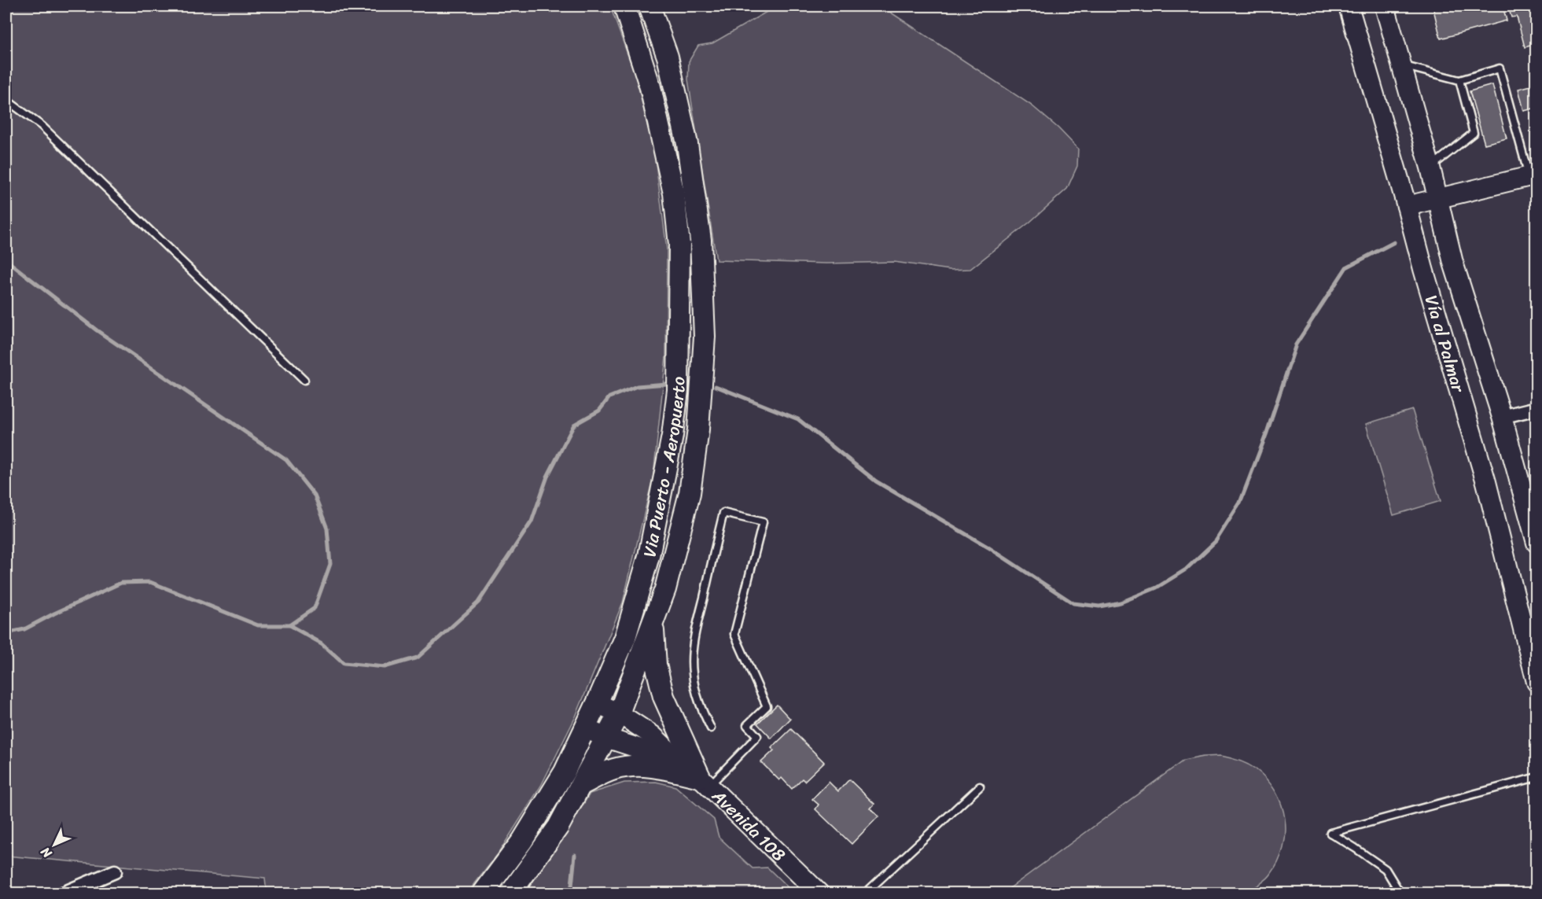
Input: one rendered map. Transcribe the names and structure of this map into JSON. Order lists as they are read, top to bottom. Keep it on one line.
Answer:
{"streets":{"main road":["Vía al Palmar","Via Puerto - Aeropuerto","Avenida 108"]},"crossings":[["Via Puerto - Aeropuerto","Avenida 108"]],"north":"bottom left"}
